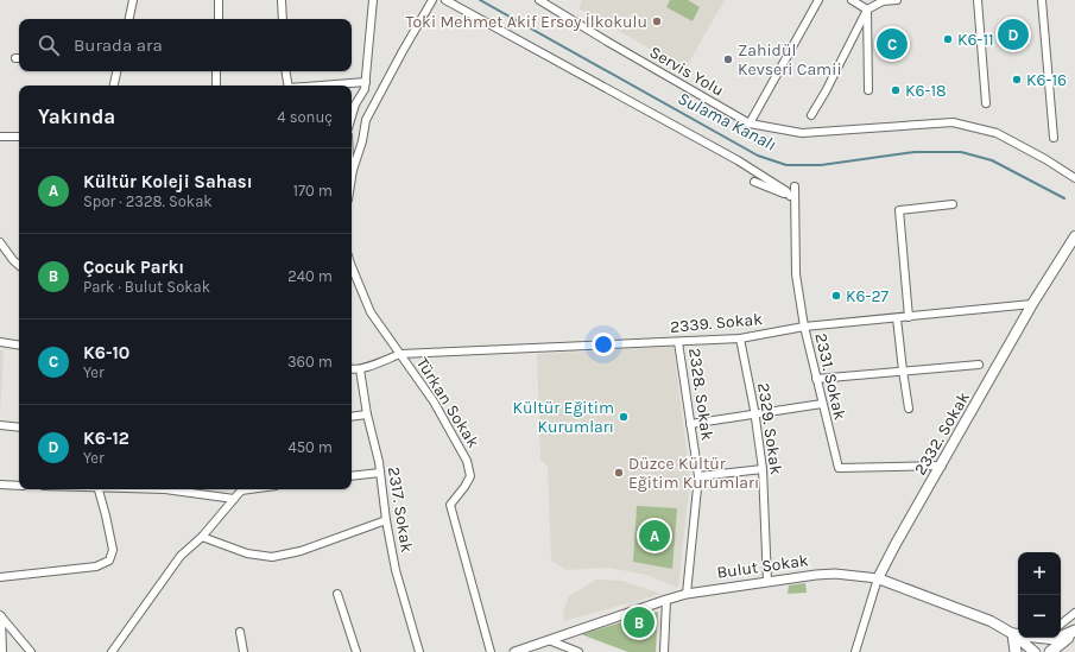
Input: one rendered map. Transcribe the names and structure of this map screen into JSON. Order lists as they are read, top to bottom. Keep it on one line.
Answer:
{"streets":{"main road":["2332. Sokak","Bulut Sokak"],"street":["Servis Yolu","2339. Sokak","2331. Sokak","2328. Sokak","Türkan Sokak","2329. Sokak","2317. Sokak"]},"crossings":[["2339. Sokak","2331. Sokak"],["2339. Sokak","2328. Sokak"],["2339. Sokak","Türkan Sokak"],["2339. Sokak","2329. Sokak"],["2339. Sokak","2332. Sokak"],["2331. Sokak","2332. Sokak"],["2328. Sokak","Bulut Sokak"],["Türkan Sokak","2317. Sokak"],["2329. Sokak","Bulut Sokak"],["2332. Sokak","Bulut Sokak"]],"water":["Sulama Kanalı"],"places":["Toki Mehmet Akif Ersoy İlkokulu","K6-11","Zahidül Kevseri Camii","K6-16","K6-18","K6-27","Kültür Eğitim Kurumları","Düzce Kültür Eğitim Kurumları"],"page":{"pins":["D","C","A","B"],"search":"Burada ara","heading":["Yakında","4 sonuç"],"list":[{"mark":"A","name":"Kültür Koleji Sahası","note":"Spor · 2328. Sokak","value":"170 m"},{"mark":"B","name":"Çocuk Parkı","note":"Park · Bulut Sokak","value":"240 m"},{"mark":"C","name":"K6-10","note":"Yer","value":"360 m"},{"mark":"D","name":"K6-12","note":"Yer","value":"450 m"}],"map_buttons":["+","−"]}}
